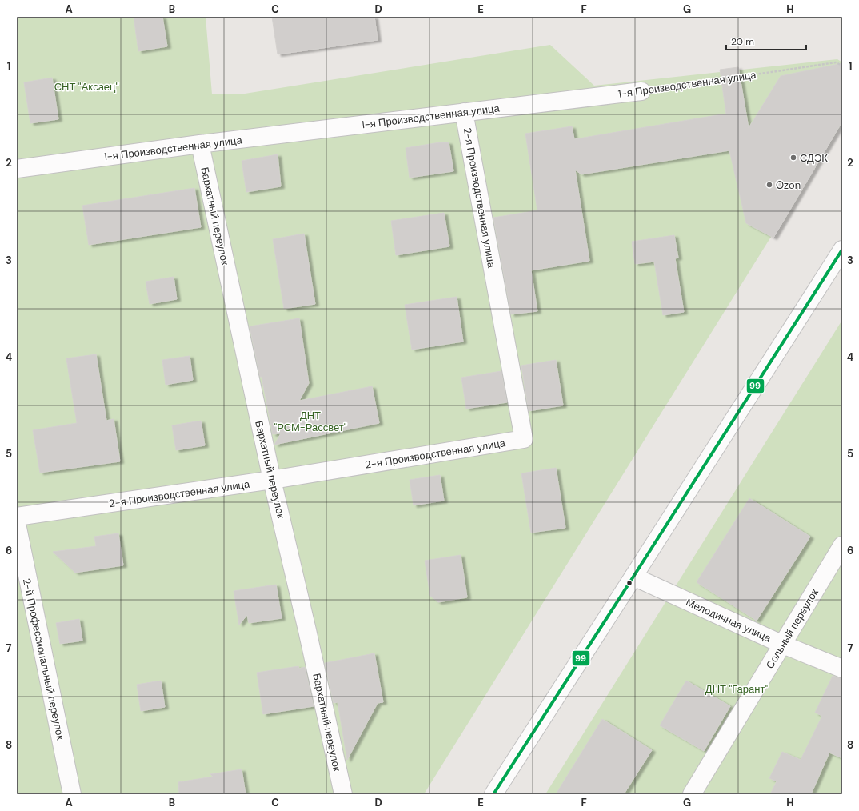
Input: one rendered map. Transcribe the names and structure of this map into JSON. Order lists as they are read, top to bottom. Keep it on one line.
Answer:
{"streets":{"street":["1-я Производственная улица","2-я Производственная улица","Бархатный переулок","Мелодичная улица","Сольный переулок","2-й Профессиональный переулок"]},"crossings":[["1-я Производственная улица","2-я Производственная улица"],["1-я Производственная улица","Бархатный переулок"],["2-я Производственная улица","Бархатный переулок"],["Мелодичная улица","Сольный переулок"]],"parks":["СНТ \"Аксаец\"","ДНТ \"РСМ-Рассвет\"","ДНТ \"Гарант\""],"places":["СДЭК","Ozon"],"lines":["transit line 99"],"scale_bar":"20 m","grid":{"columns":["A","B","C","D","E","F","G","H"],"rows":["1","2","3","4","5","6","7","8"]}}
